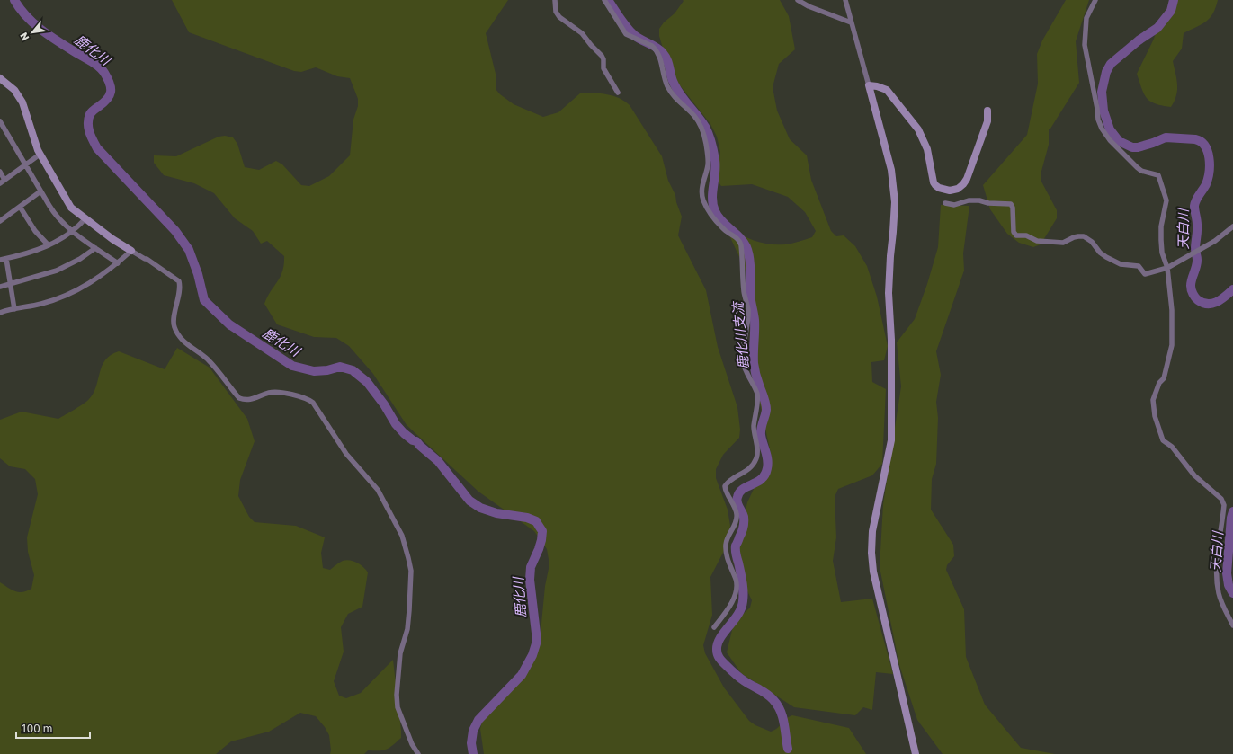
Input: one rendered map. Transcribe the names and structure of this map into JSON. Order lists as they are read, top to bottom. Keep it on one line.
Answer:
{"water":["鹿化川","天白川","鹿化川支流"],"scale_bar":"100 m","north":"bottom left"}
